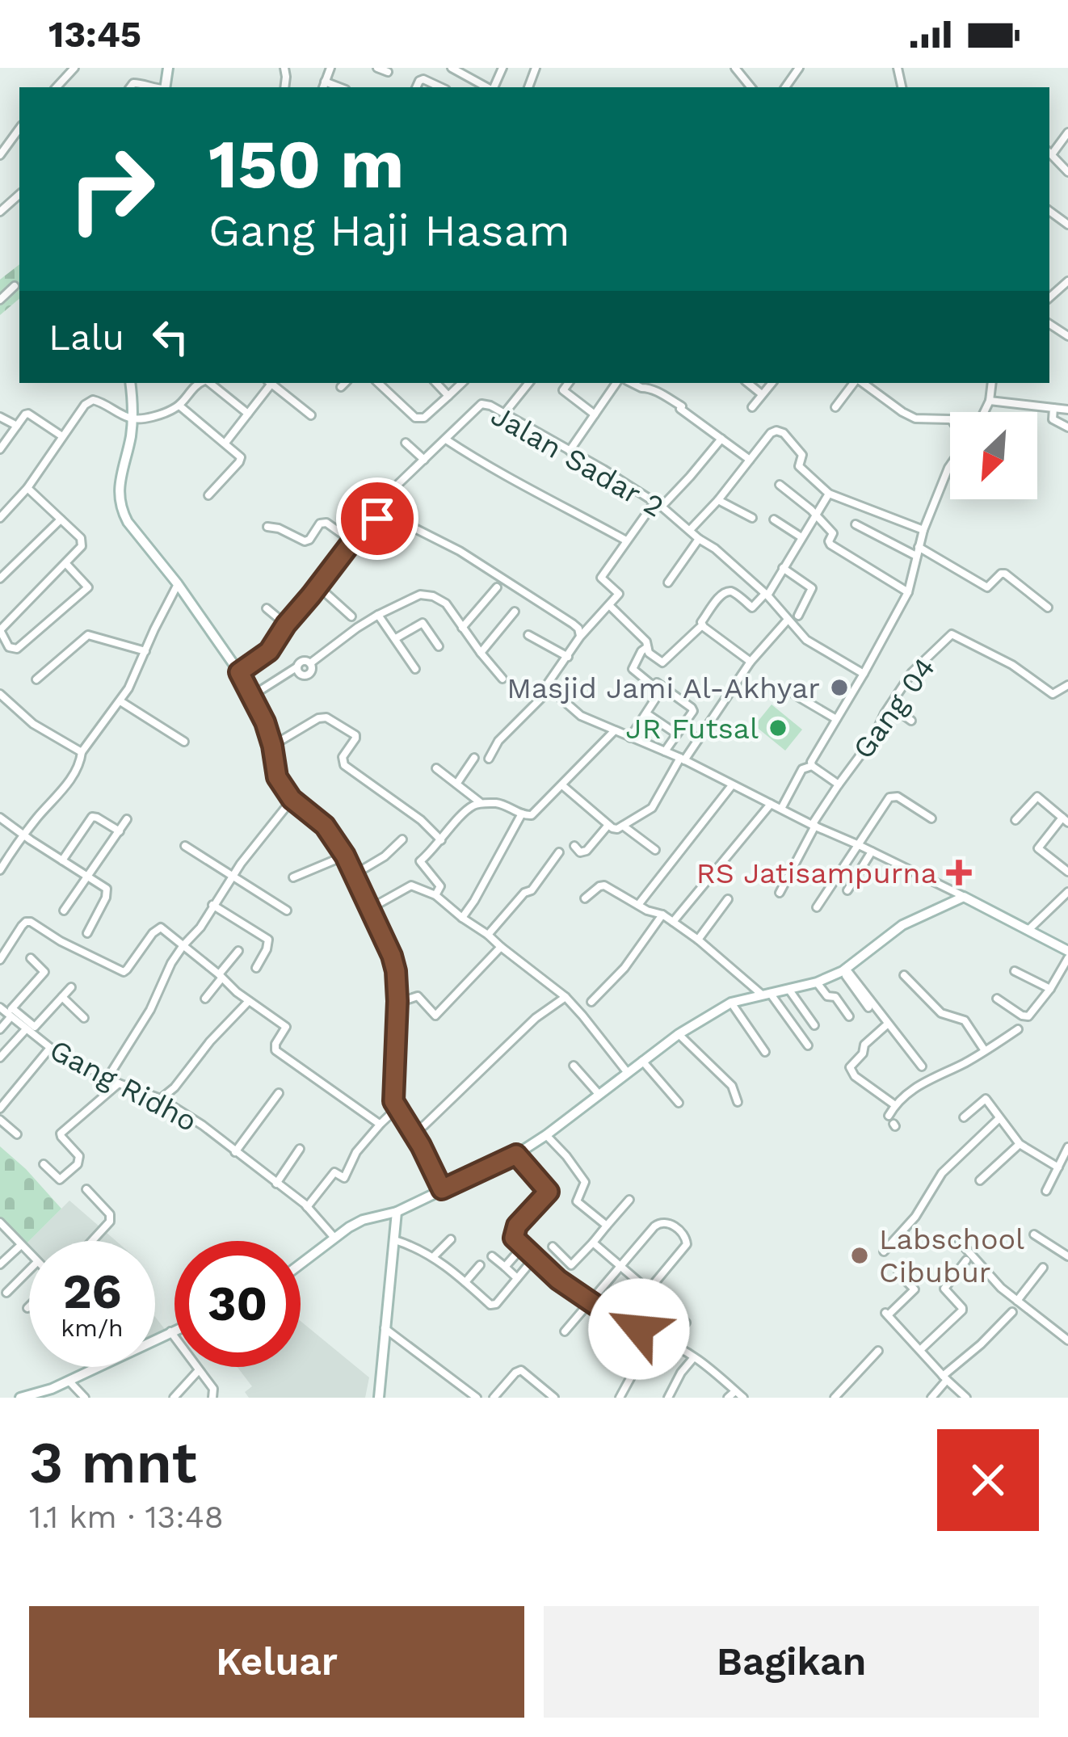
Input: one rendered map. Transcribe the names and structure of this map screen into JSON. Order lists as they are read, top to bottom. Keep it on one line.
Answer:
{"streets":{"street":["Jalan Sadar 2","Gang 04","Gang Ridho"]},"places":{"other":["Masjid Jami Al-Akhyar","JR Futsal","Labschool Cibubur"],"health":["RS Jatisampurna"]},"north":"bottom left","page":{"status":"13:45","turn":["150 m","Gang Haji Hasam"],"then":"Lalu","speed":"26 km/h","limit":"30","heading":["3 mnt","1.1 km · 13:48"],"buttons":["Keluar","Bagikan"]}}
